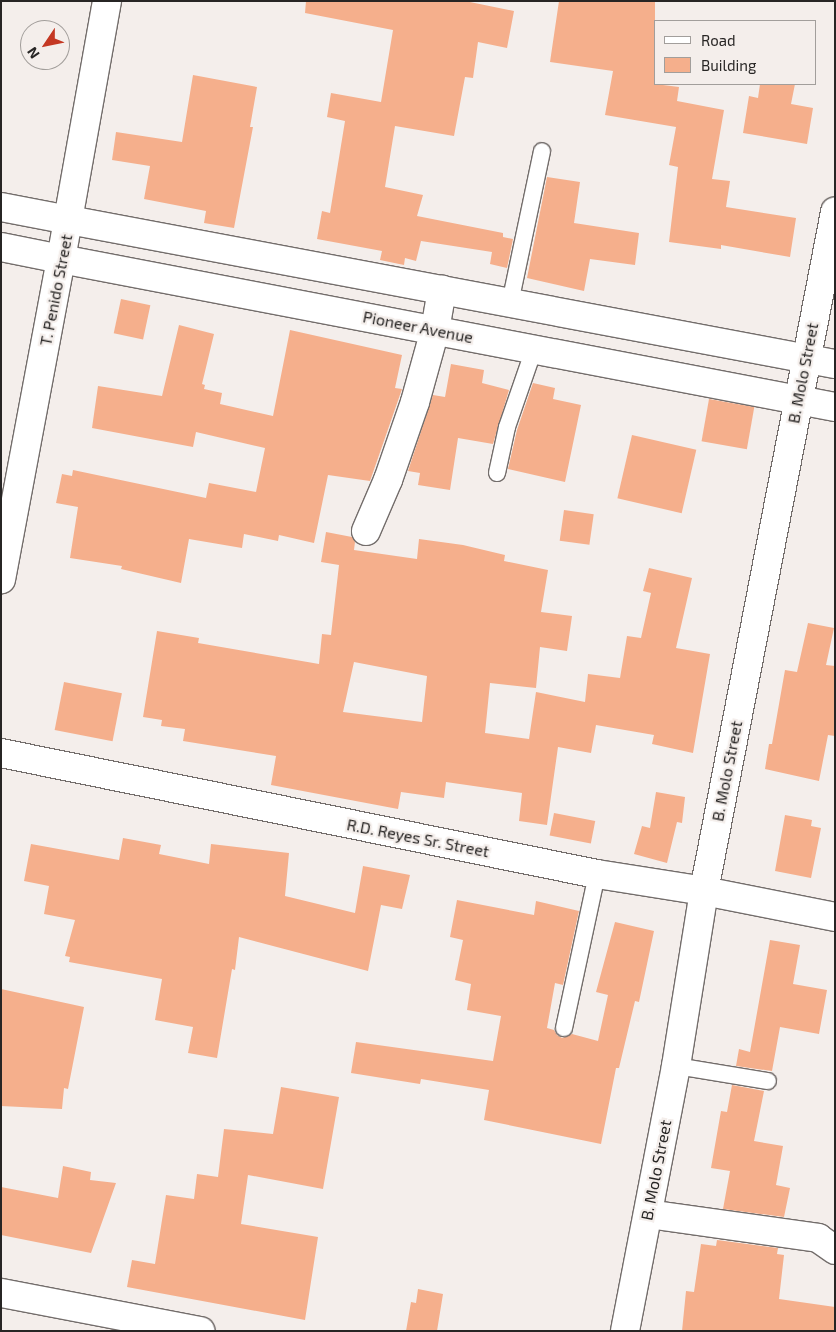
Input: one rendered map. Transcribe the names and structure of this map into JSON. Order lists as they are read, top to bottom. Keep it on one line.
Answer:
{"streets":{"street":["T. Penido Street","Pioneer Avenue","B. Molo Street","R.D. Reyes Sr. Street"]},"crossings":[["T. Penido Street","Pioneer Avenue"],["Pioneer Avenue","B. Molo Street"],["B. Molo Street","R.D. Reyes Sr. Street"]],"legend":["Road","Building"],"north":"bottom left"}
